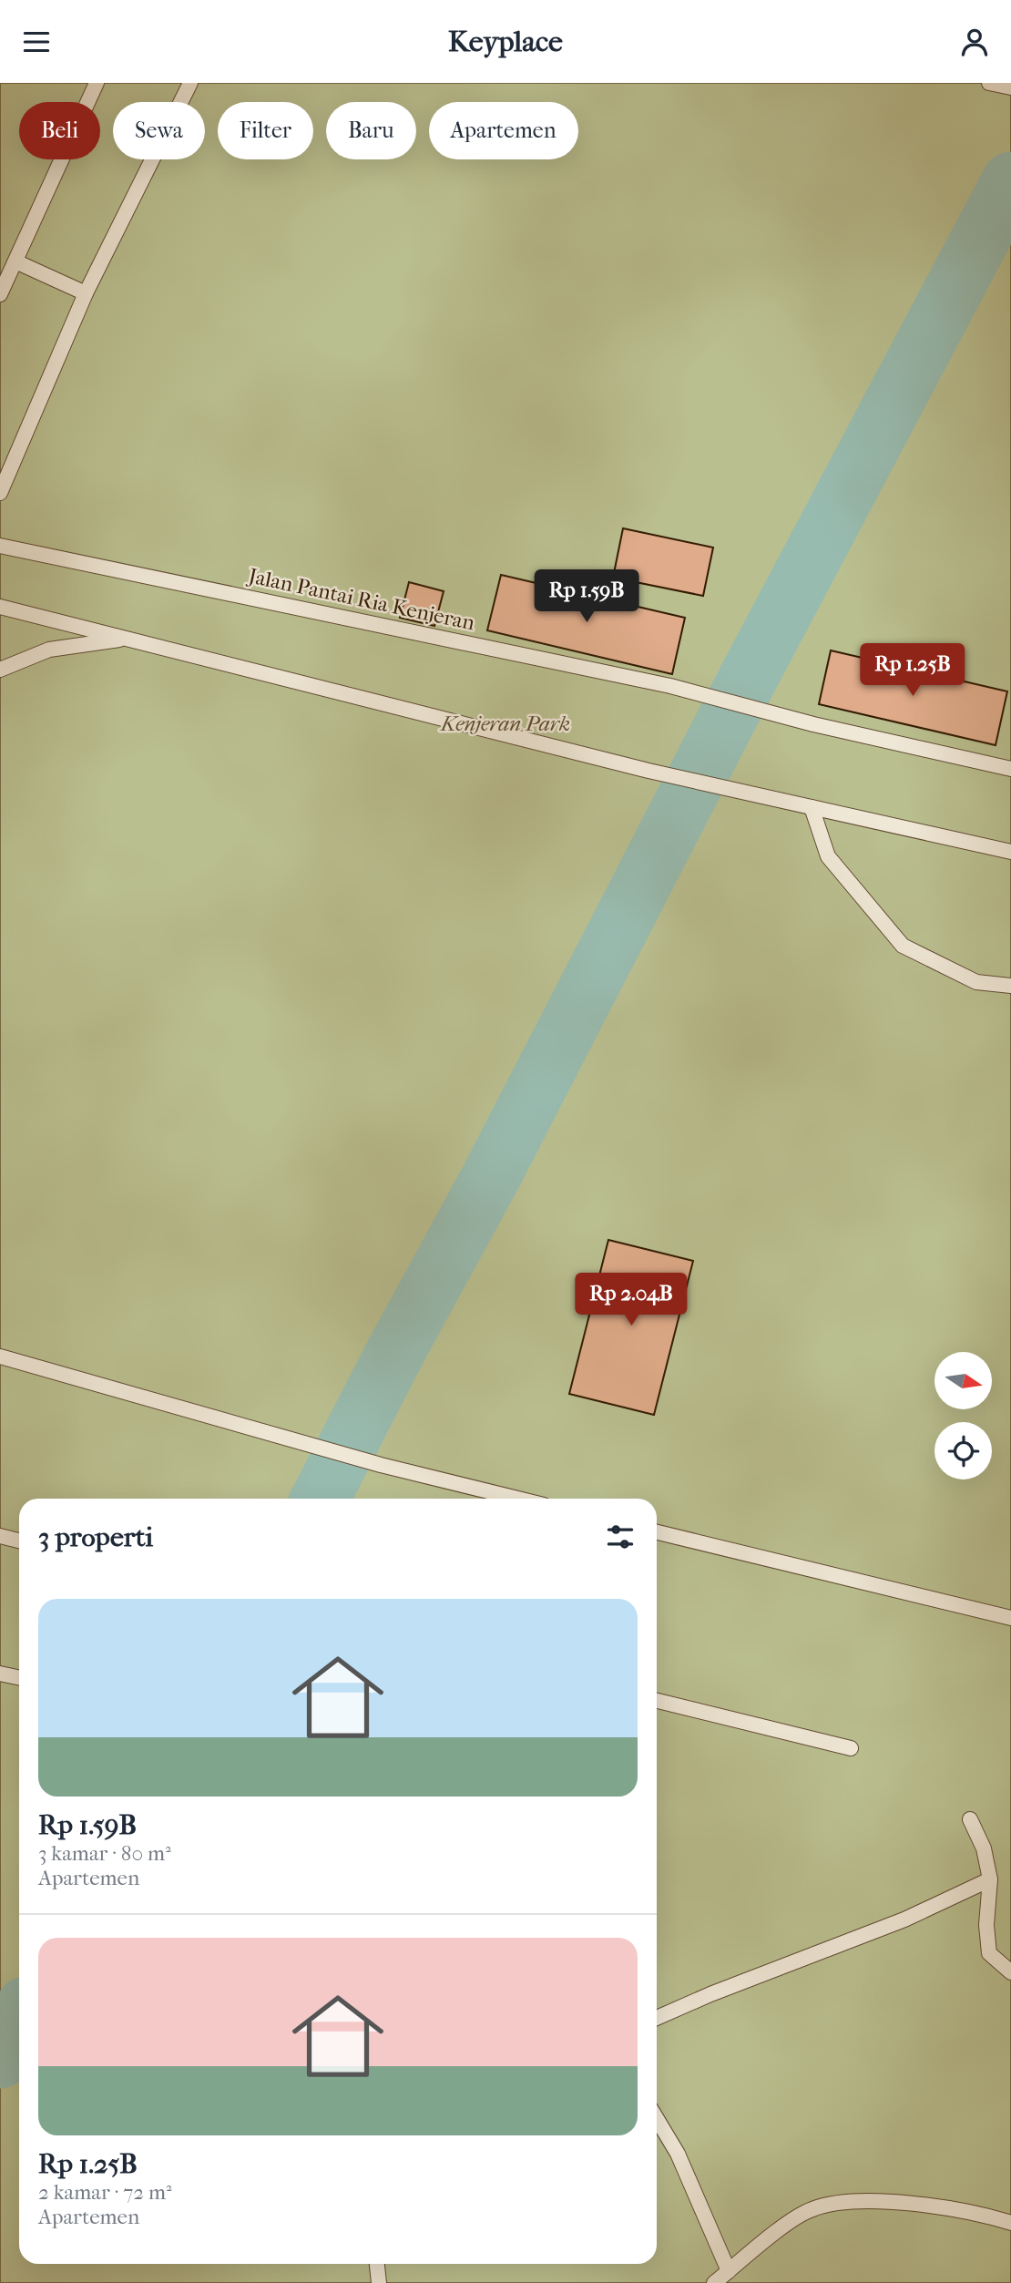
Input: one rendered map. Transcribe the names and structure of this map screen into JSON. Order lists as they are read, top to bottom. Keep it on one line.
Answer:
{"streets":{"lane":["Jalan Pantai Ria Kenjeran"]},"parks":["Kenjeran Park"],"north":"right","page":{"header":"Keyplace","chip":["Beli","Sewa","Filter","Baru","Apartemen"],"price":["Rp 1.59B","Rp 1.25B","Rp 2.04B"],"heading":"3 properti","list":[{"name":"Rp 1.59B","note":"3 kamar · 80 m² · Apartemen"},{"name":"Rp 1.25B","note":"2 kamar · 72 m² · Apartemen"}]}}
